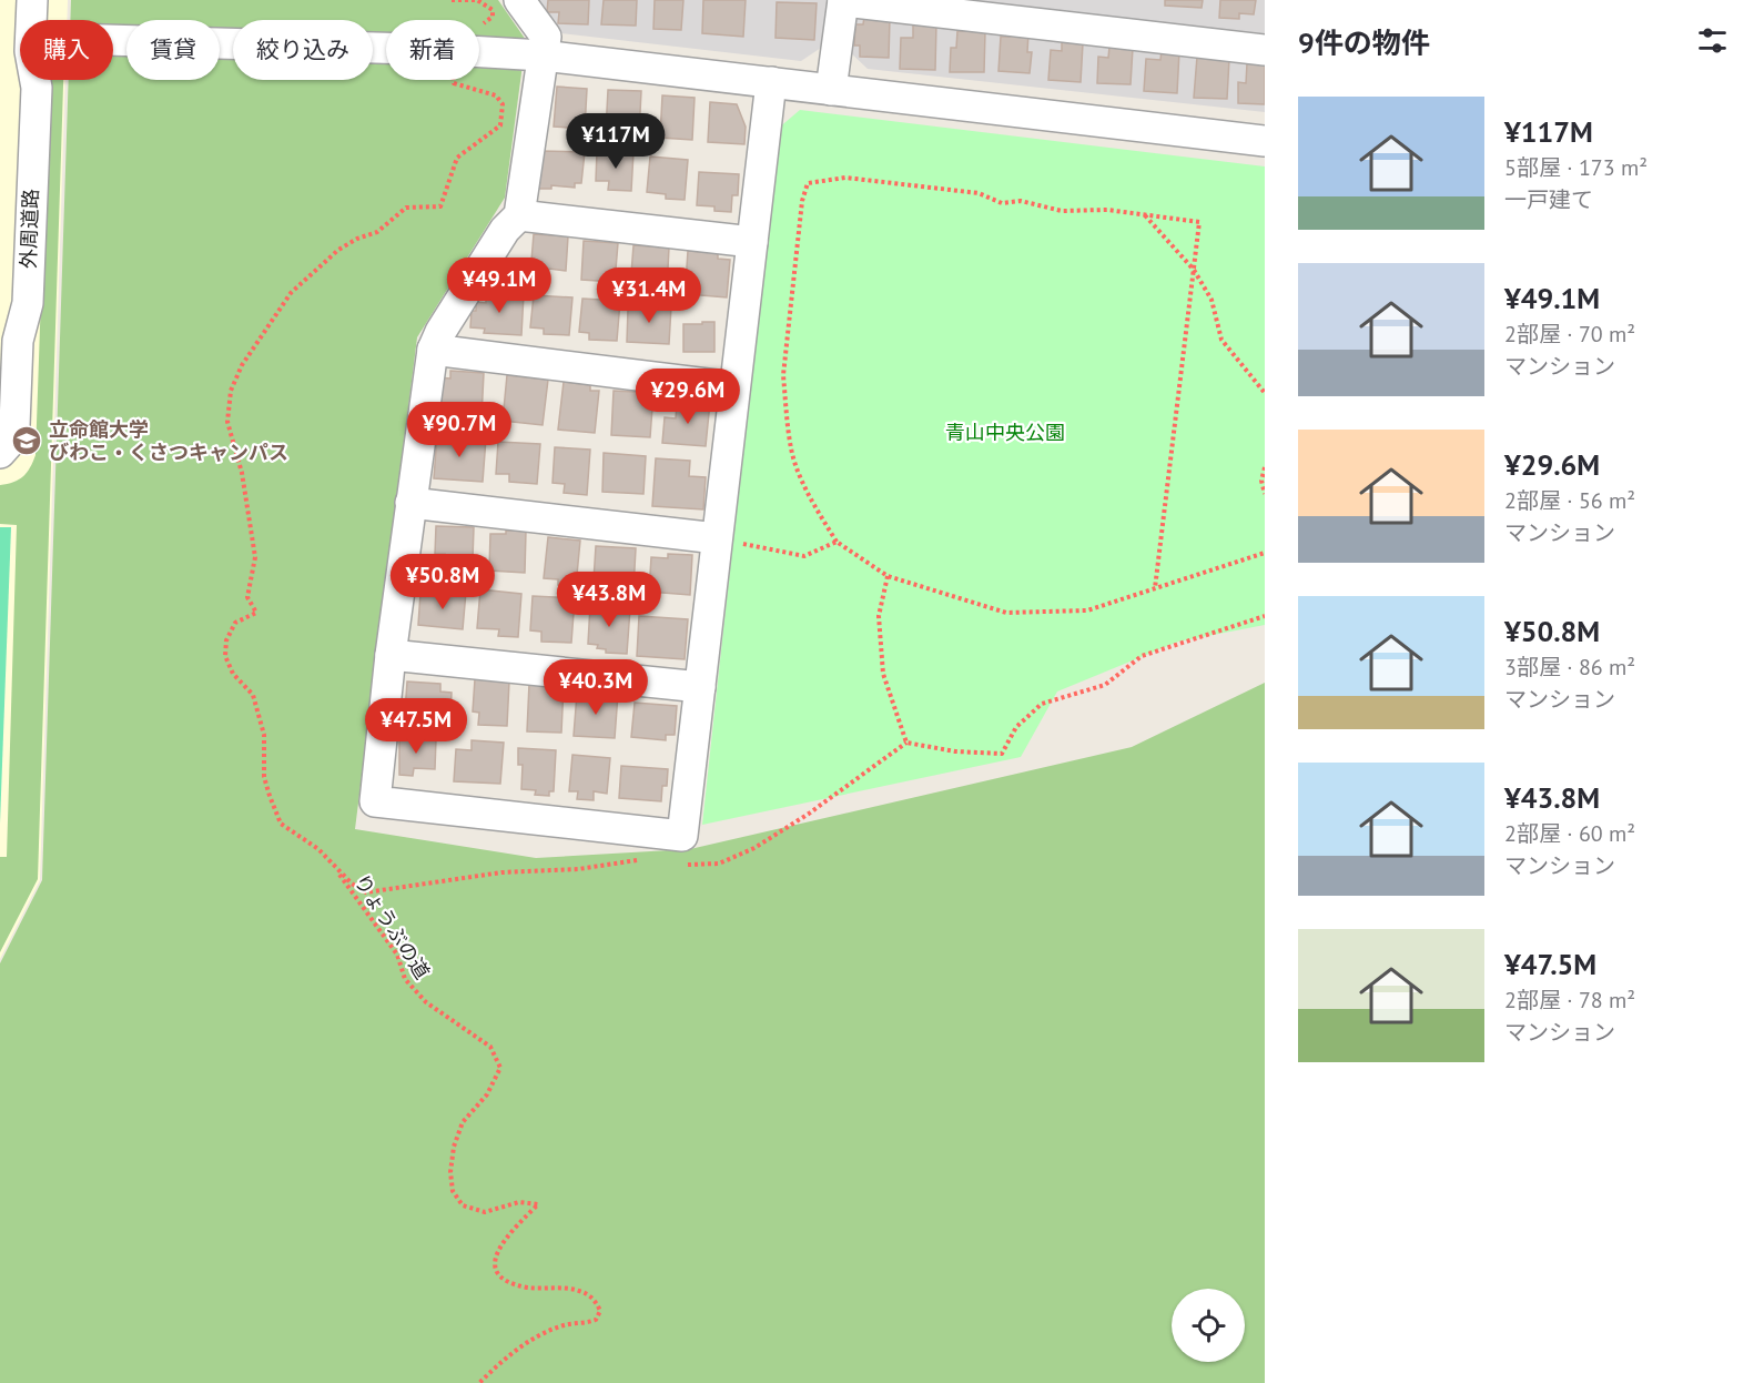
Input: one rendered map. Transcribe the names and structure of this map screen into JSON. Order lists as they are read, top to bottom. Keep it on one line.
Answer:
{"streets":{"street":["外周道路"],"path":["りょうぶの道"]},"parks":["青山中央公園"],"places":{"school or university":["立命館大学 びわこ・くさつキャンパス"]},"page":{"heading":"9件の物件","chip":["購入","賃貸","絞り込み","新着"],"list":[{"name":"¥117M","note":"5部屋 · 173 m² · 一戸建て"},{"name":"¥49.1M","note":"2部屋 · 70 m² · マンション"},{"name":"¥29.6M","note":"2部屋 · 56 m² · マンション"},{"name":"¥50.8M","note":"3部屋 · 86 m² · マンション"},{"name":"¥43.8M","note":"2部屋 · 60 m² · マンション"},{"name":"¥47.5M","note":"2部屋 · 78 m² · マンション"}],"price":["¥117M","¥49.1M","¥31.4M","¥29.6M","¥90.7M","¥50.8M","¥43.8M","¥40.3M","¥47.5M"]}}
